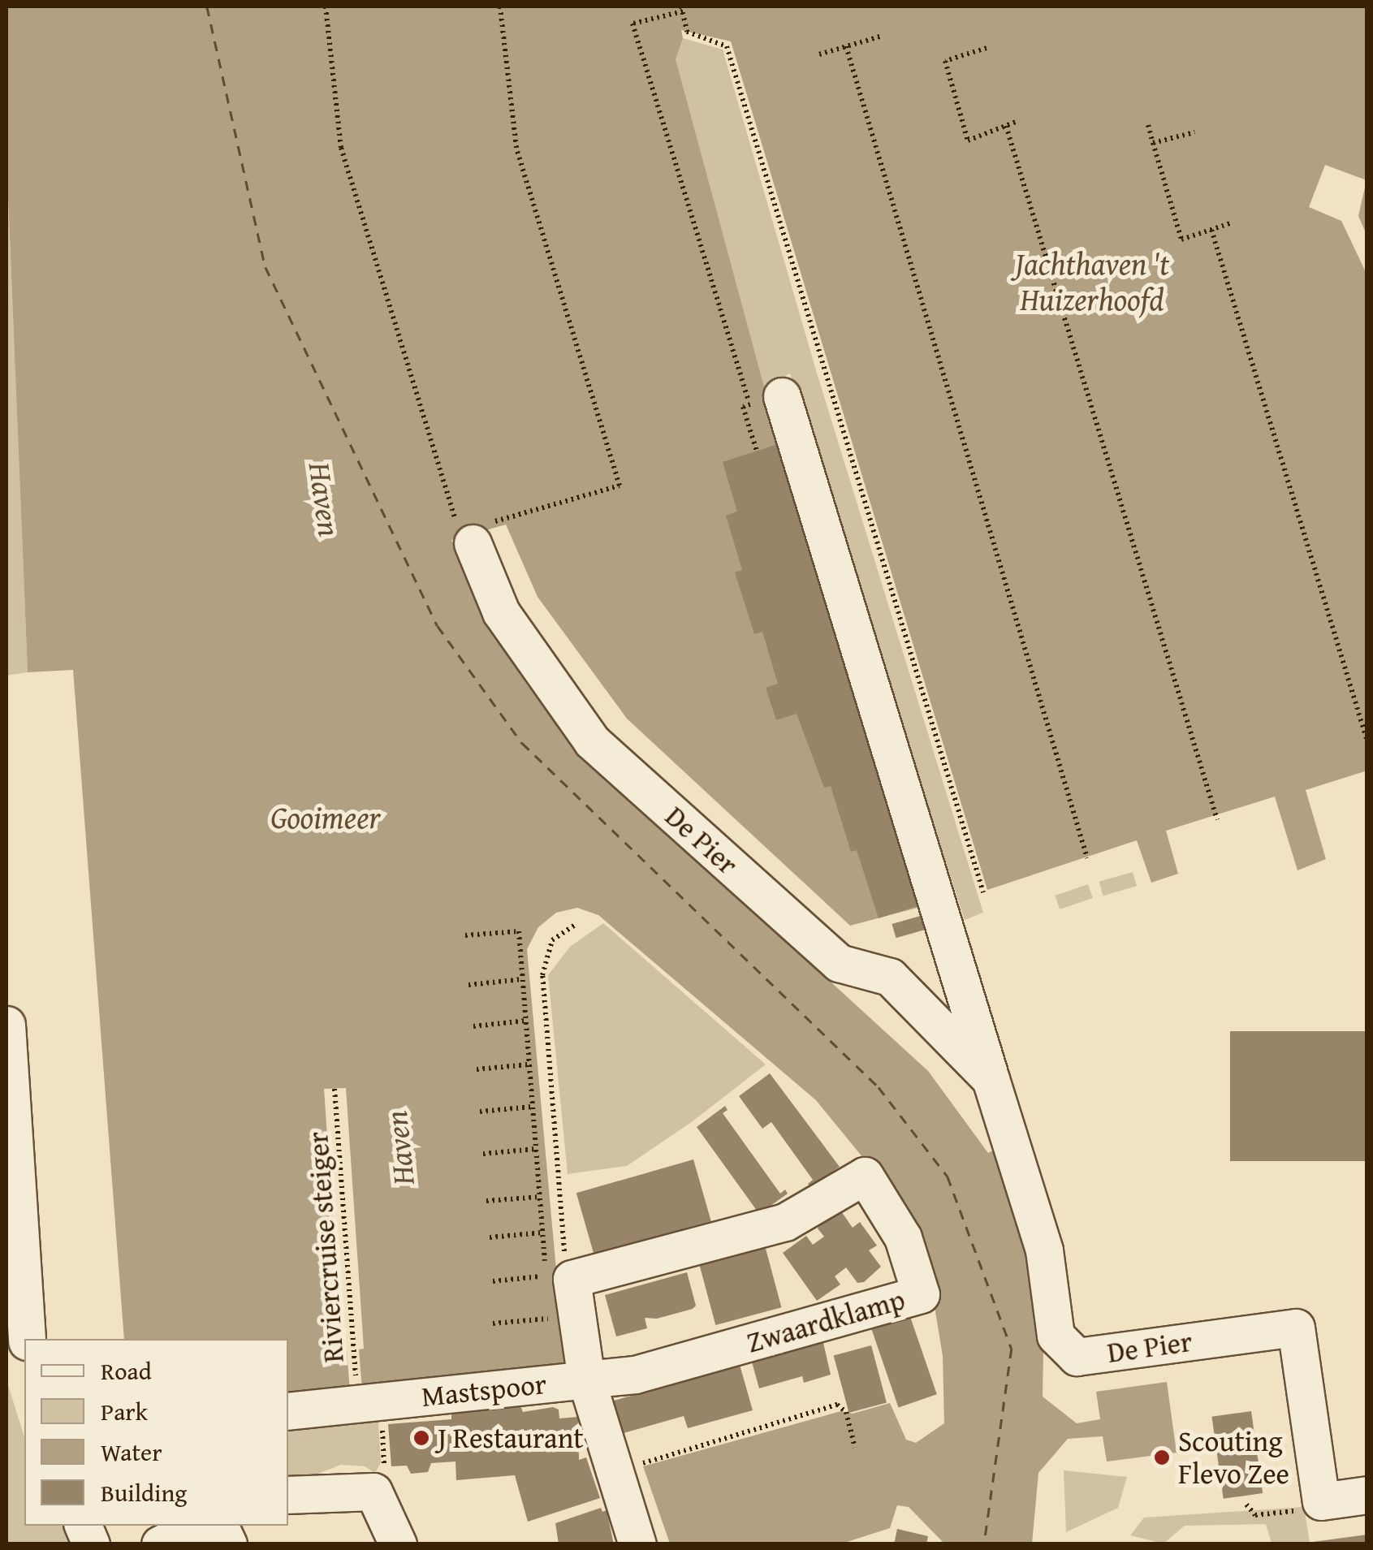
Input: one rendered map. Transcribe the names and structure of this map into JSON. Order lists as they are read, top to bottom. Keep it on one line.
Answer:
{"streets":{"street":["De Pier","Zwaardklamp","Mastspoor"],"path":["Riviercruise steiger"]},"crossings":[["Riviercruise steiger","Mastspoor"],["Zwaardklamp","Mastspoor"]],"water":["Jachthaven 't Huizerhoofd","Haven","Gooimeer"],"places":["J Restaurant","Scouting Flevo Zee"],"legend":["Road","Park","Water","Building"]}
